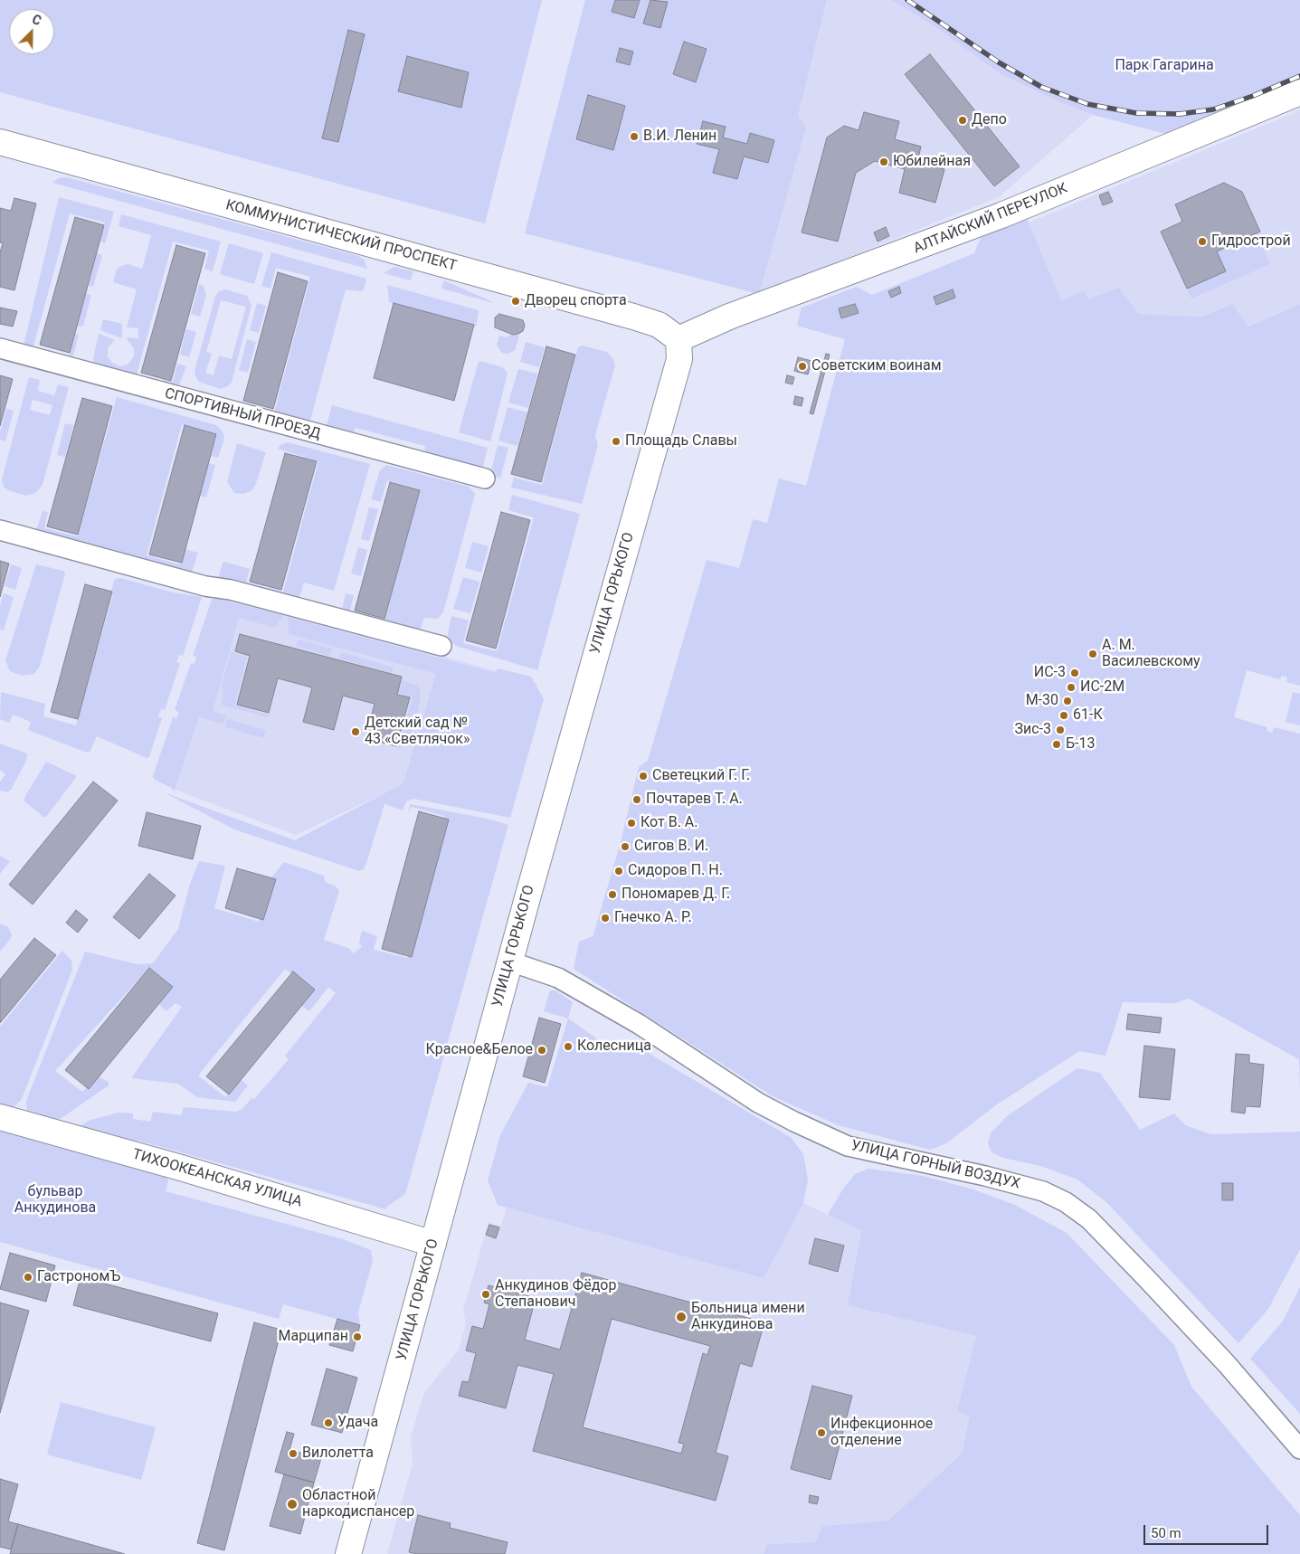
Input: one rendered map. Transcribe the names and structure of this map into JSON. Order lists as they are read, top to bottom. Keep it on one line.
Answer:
{"streets":{"main road":["АЛТАЙСКИЙ ПЕРЕУЛОК","КОММУНИСТИЧЕСКИЙ ПРОСПЕКТ","УЛИЦА ГОРЬКОГО","ТИХООКЕАНСКАЯ УЛИЦА"],"street":["СПОРТИВНЫЙ ПРОЕЗД","УЛИЦА ГОРНЫЙ ВОЗДУХ"]},"crossings":[["АЛТАЙСКИЙ ПЕРЕУЛОК","КОММУНИСТИЧЕСКИЙ ПРОСПЕКТ"],["АЛТАЙСКИЙ ПЕРЕУЛОК","УЛИЦА ГОРЬКОГО"],["КОММУНИСТИЧЕСКИЙ ПРОСПЕКТ","УЛИЦА ГОРЬКОГО"],["УЛИЦА ГОРЬКОГО","УЛИЦА ГОРНЫЙ ВОЗДУХ"],["УЛИЦА ГОРЬКОГО","ТИХООКЕАНСКАЯ УЛИЦА"]],"parks":["Парк Гагарина","бульвар Анкудинова"],"places":["Депо","В.И. Ленин","Юбилейная","Гидрострой","Дворец спорта","Советским воинам","Площадь Славы","А. М. Василевскому","ИС-3","ИС-2М","М-30","61-К","Зис-3","Детский сад № 43 «Светлячок»","Б-13","Светецкий Г. Г.","Почтарев Т. А.","Кот В. А.","Сигов В. И.","Сидоров П. Н.","Пономарев Д. Г.","Гнечко А. Р.","Колесница","Красное&Белое","ГастрономЪ","Анкудинов Фёдор Степанович","Больница имени Анкудинова","Марципан","Удача","Инфекционное отделение","Вилолетта","Областной наркодиспансер"],"scale_bar":"50 m","north":"top right"}
